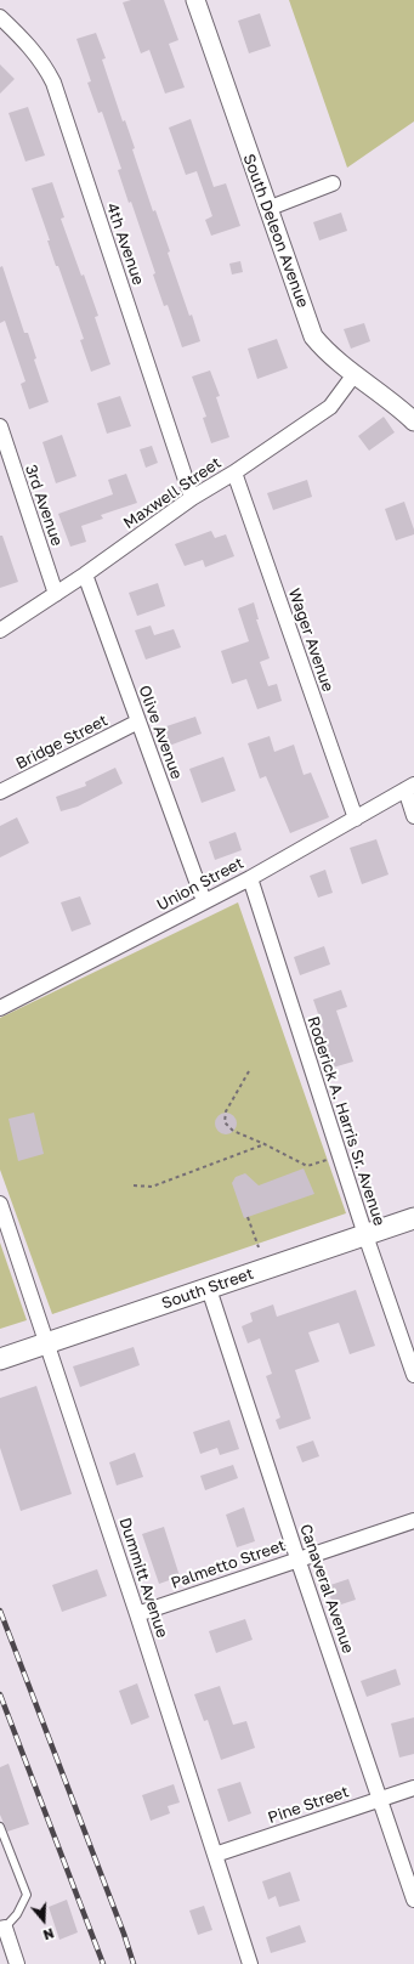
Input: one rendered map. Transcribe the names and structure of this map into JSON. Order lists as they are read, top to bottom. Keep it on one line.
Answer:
{"streets":{"main road":["South Street"],"street":["South Deleon Avenue","4th Avenue","Maxwell Street","3rd Avenue","Wager Avenue","Olive Avenue","Bridge Street","Union Street","Roderick A. Harris Sr. Avenue","Palmetto Street","Dummitt Avenue","Canaveral Avenue","Pine Street"]},"crossings":[["South Deleon Avenue","Maxwell Street"],["4th Avenue","Maxwell Street"],["Maxwell Street","3rd Avenue"],["Maxwell Street","Wager Avenue"],["Maxwell Street","Olive Avenue"],["Wager Avenue","Union Street"],["Olive Avenue","Bridge Street"],["Olive Avenue","Union Street"],["Union Street","Roderick A. Harris Sr. Avenue"],["Roderick A. Harris Sr. Avenue","South Street"],["South Street","Dummitt Avenue"],["South Street","Canaveral Avenue"],["Palmetto Street","Dummitt Avenue"],["Palmetto Street","Canaveral Avenue"],["Dummitt Avenue","Pine Street"],["Canaveral Avenue","Pine Street"]],"north":"bottom"}
